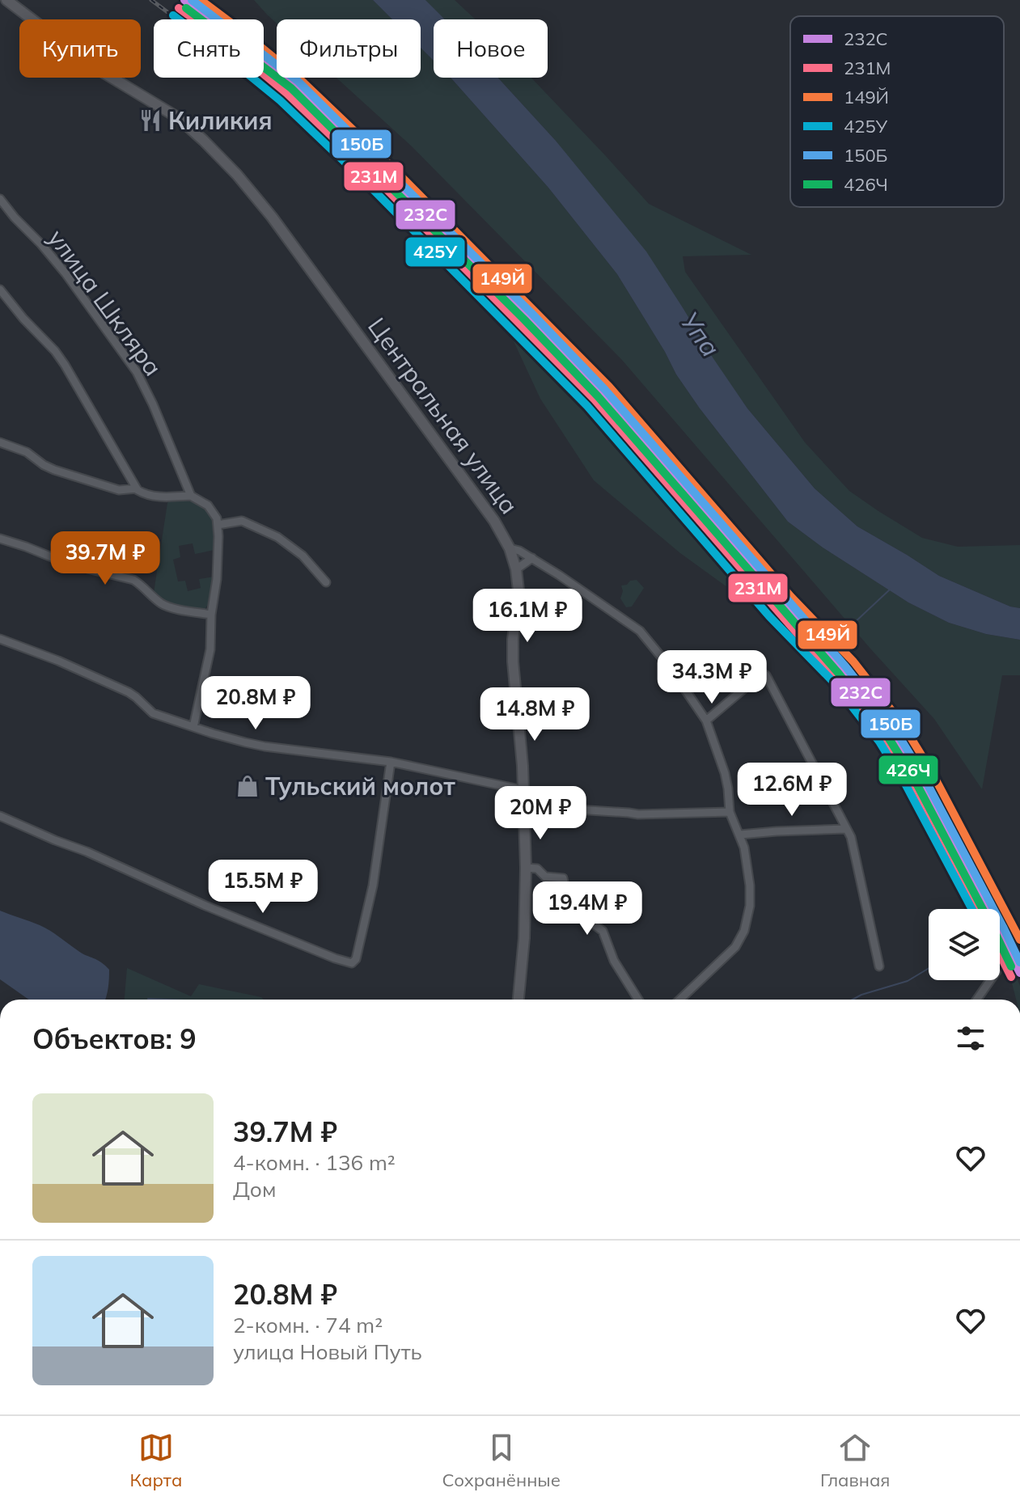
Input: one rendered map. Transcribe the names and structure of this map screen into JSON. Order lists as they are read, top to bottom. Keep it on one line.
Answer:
{"streets":{"main road":["Центральная улица"],"street":["улица Шкляра"]},"water":["Упа"],"places":{"restaurant":["Киликия"],"shop":["Тульский молот"]},"lines":["transit line 232C","transit line 149Й","transit line 150Б","transit line 231М","transit line 426Ч","transit line 425У"],"legend":["232C","231М","149Й","425У","150Б","426Ч"],"page":{"chip":["Купить","Снять","Фильтры","Новое"],"price":["39.7M ₽","16.1M ₽","34.3M ₽","20.8M ₽","14.8M ₽","12.6M ₽","20M ₽","15.5M ₽","19.4M ₽"],"heading":"Объектов: 9","list":[{"name":"39.7M ₽","note":"4-комн. · 136 m² · Дом"},{"name":"20.8M ₽","note":"2-комн. · 74 m² · улица Новый Путь"}],"tabs":["Карта","Сохранённые","Главная"]}}
